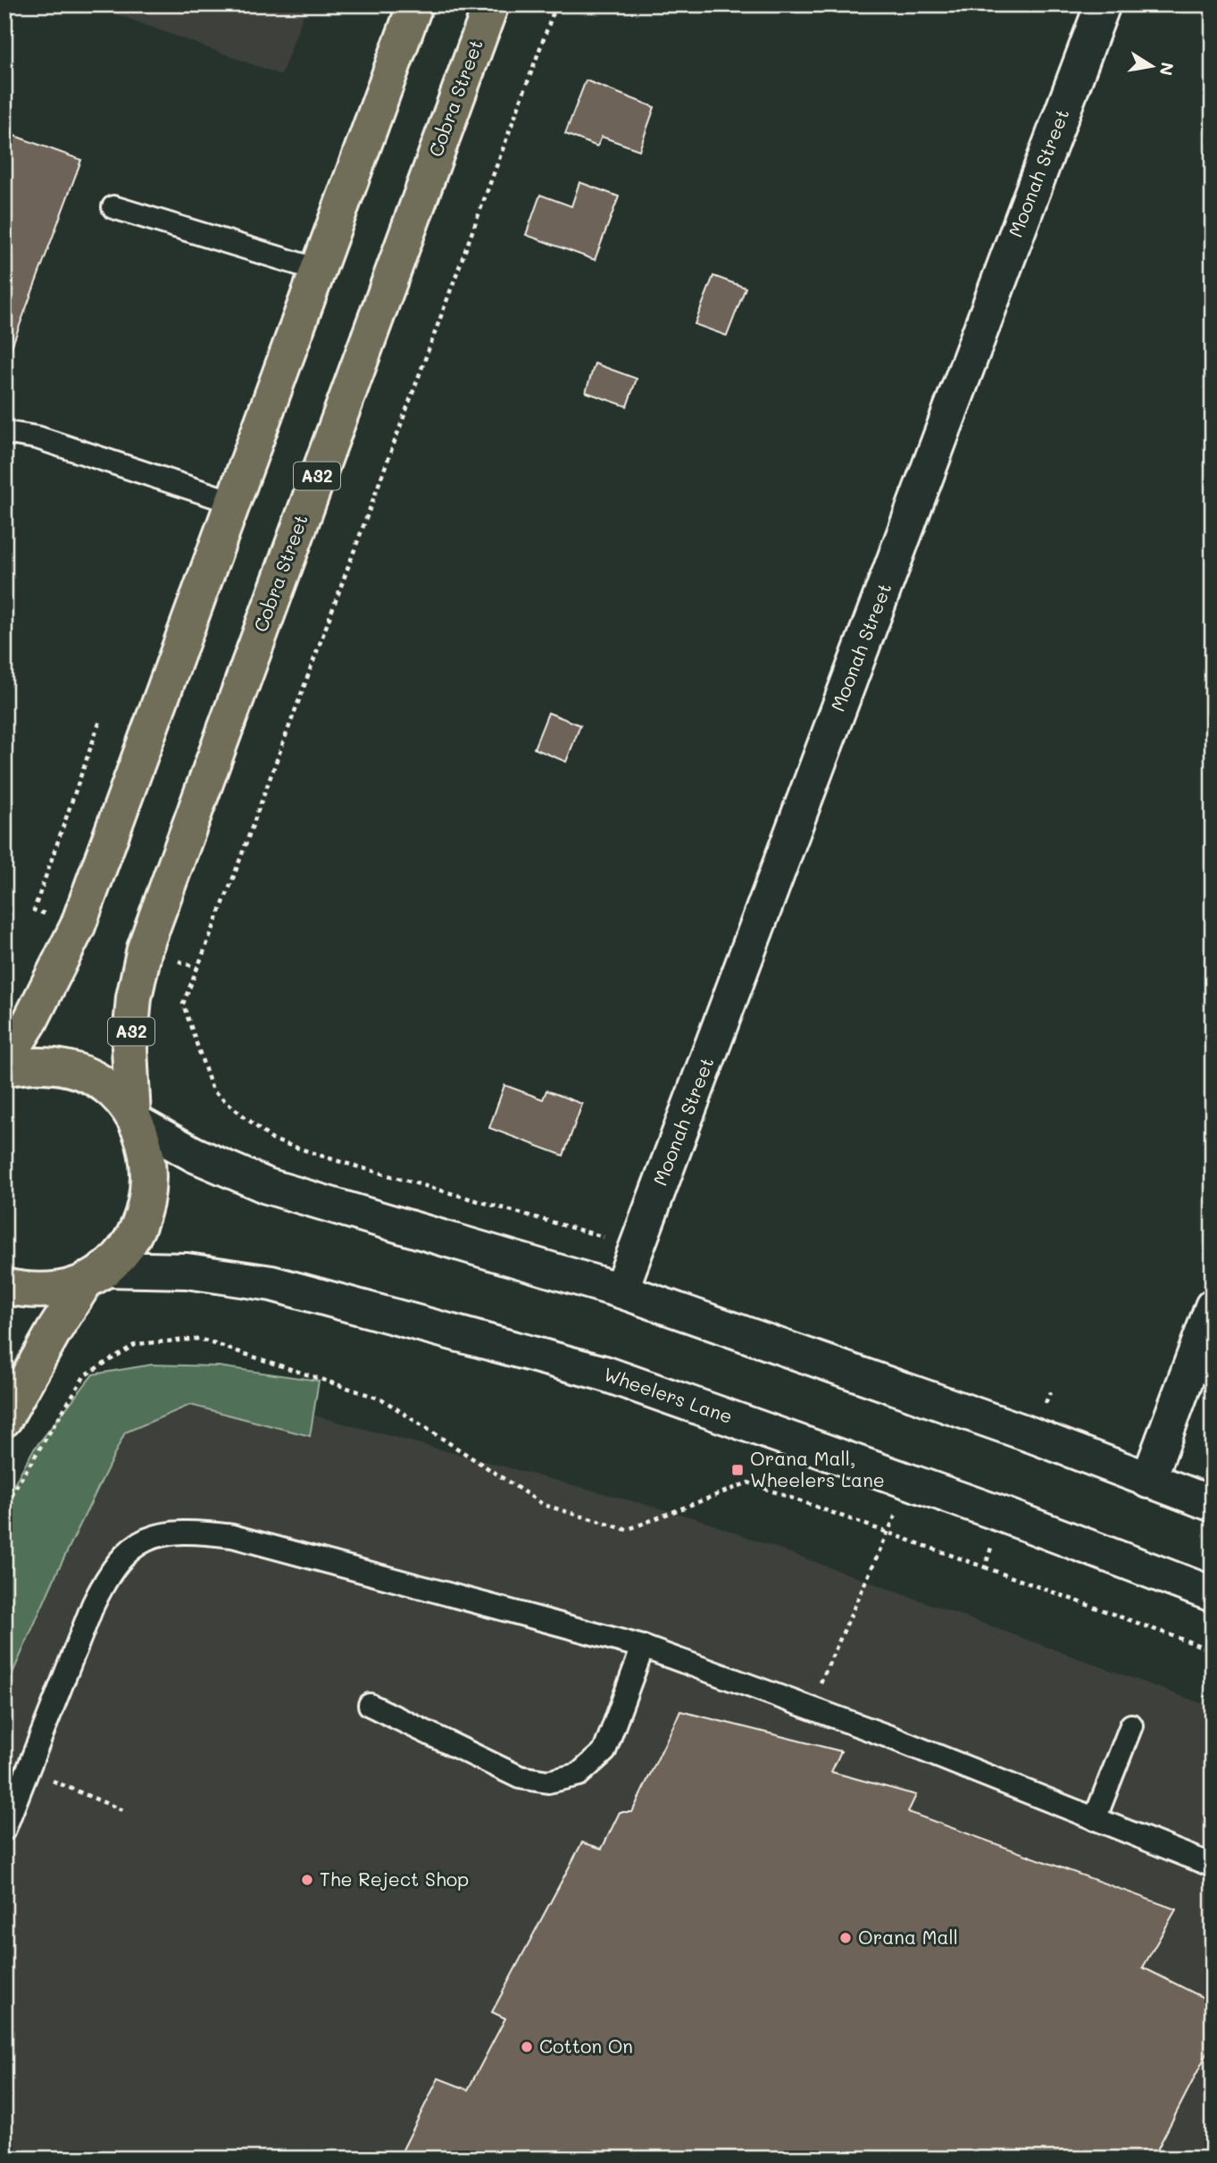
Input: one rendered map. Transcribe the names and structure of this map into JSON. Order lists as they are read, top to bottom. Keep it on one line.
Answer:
{"streets":{"highway":["Cobra Street","A32"],"main road":["Moonah Street","Wheelers Lane"]},"crossings":[["Cobra Street","A32"],["A32","Wheelers Lane"]],"places":{"transit":["Orana Mall, Wheelers Lane"],"other":["The Reject Shop","Orana Mall","Cotton On"]},"north":"right"}
